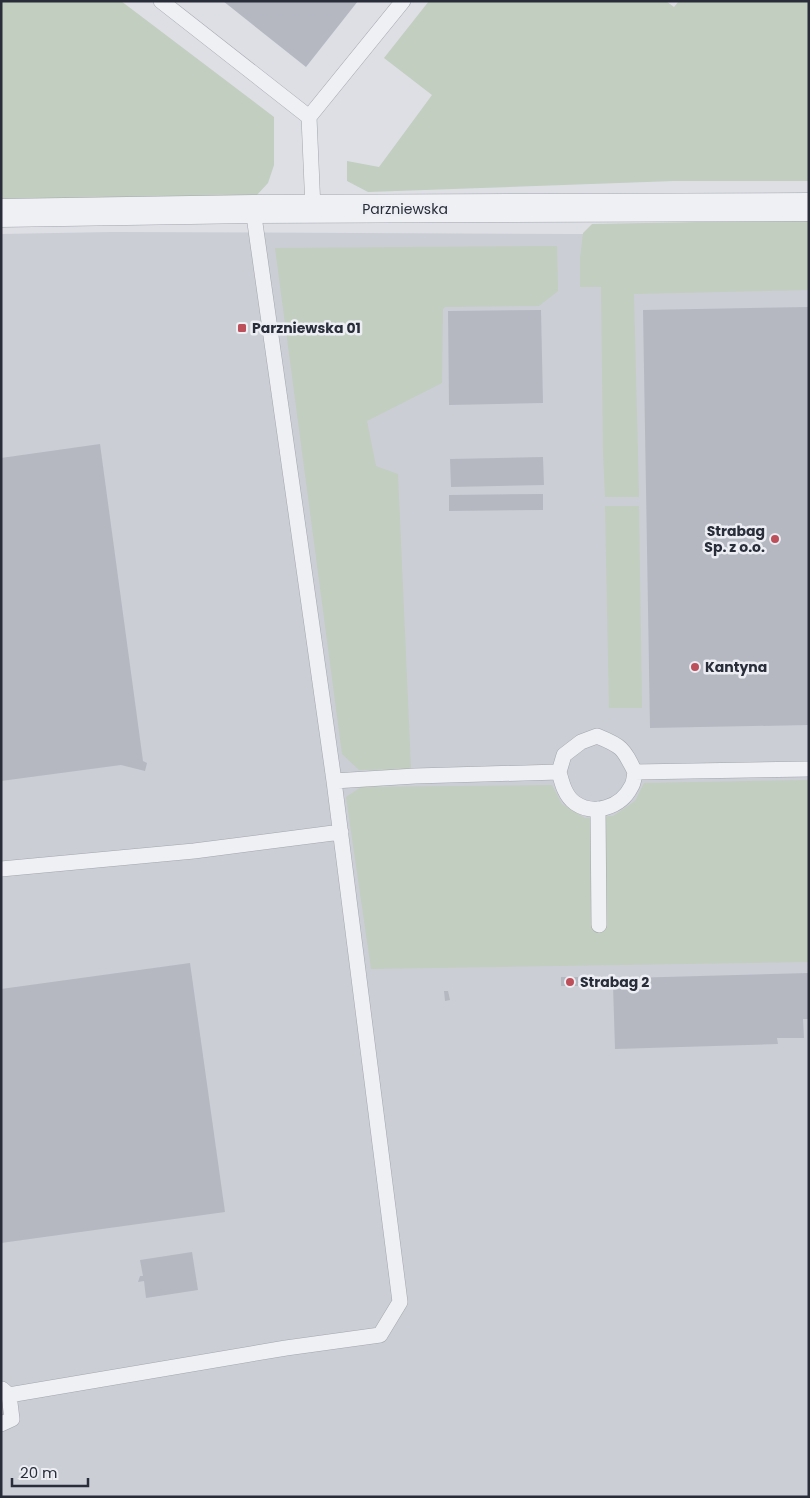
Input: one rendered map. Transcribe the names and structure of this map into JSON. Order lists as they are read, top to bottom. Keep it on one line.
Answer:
{"streets":{"street":["Parzniewska"]},"places":{"transit":["Parzniewska 01"],"other":["Strabag Sp. z o.o.","Kantyna","Strabag 2"]},"scale_bar":"20 m"}
